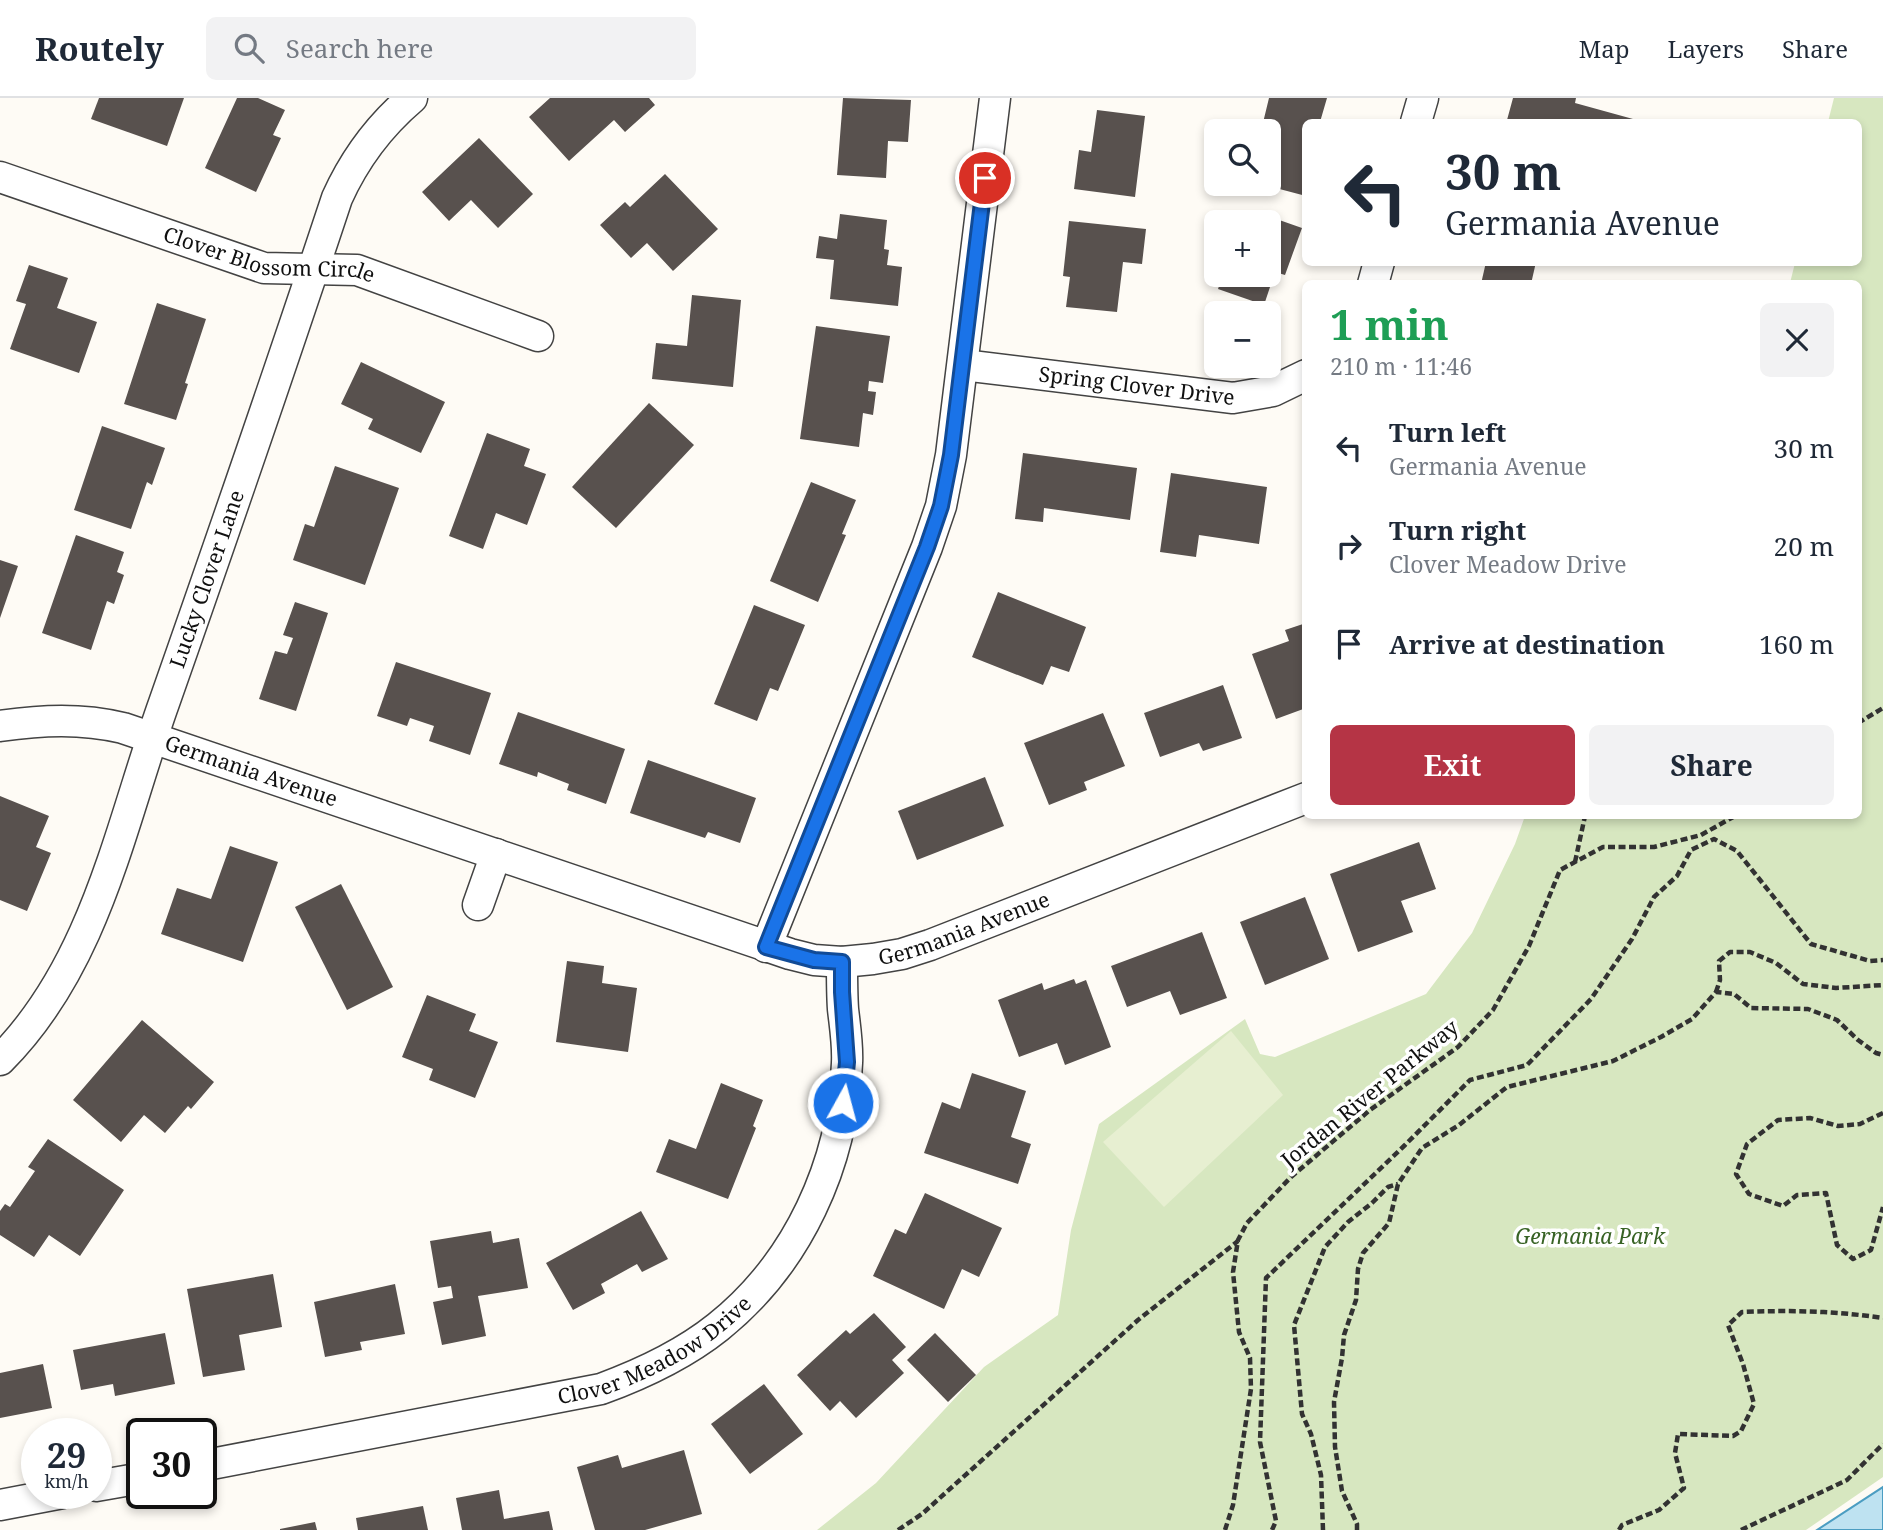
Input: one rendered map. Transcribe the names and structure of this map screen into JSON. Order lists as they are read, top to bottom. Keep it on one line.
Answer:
{"streets":{"street":["Clover Blossom Circle","Spring Clover Drive","Lucky Clover Lane","Germania Avenue","Clover Meadow Drive"],"path":["Jordan River Parkway"]},"crossings":[["Clover Blossom Circle","Lucky Clover Lane"],["Lucky Clover Lane","Germania Avenue"],["Germania Avenue","Clover Meadow Drive"]],"parks":["Germania Park"],"page":{"header":"Routely","search":"Search here","nav":["Map","Layers","Share"],"map_buttons":["+","−"],"turn":["30 m","Germania Avenue"],"heading":["1 min","210 m · 11:46"],"list":[{"name":"Turn left","note":"Germania Avenue","value":"30 m"},{"name":"Turn right","note":"Clover Meadow Drive","value":"20 m"},{"name":"Arrive at destination","value":"160 m"}],"buttons":["Exit","Share"],"speed":"29 km/h","limit":"30"}}
